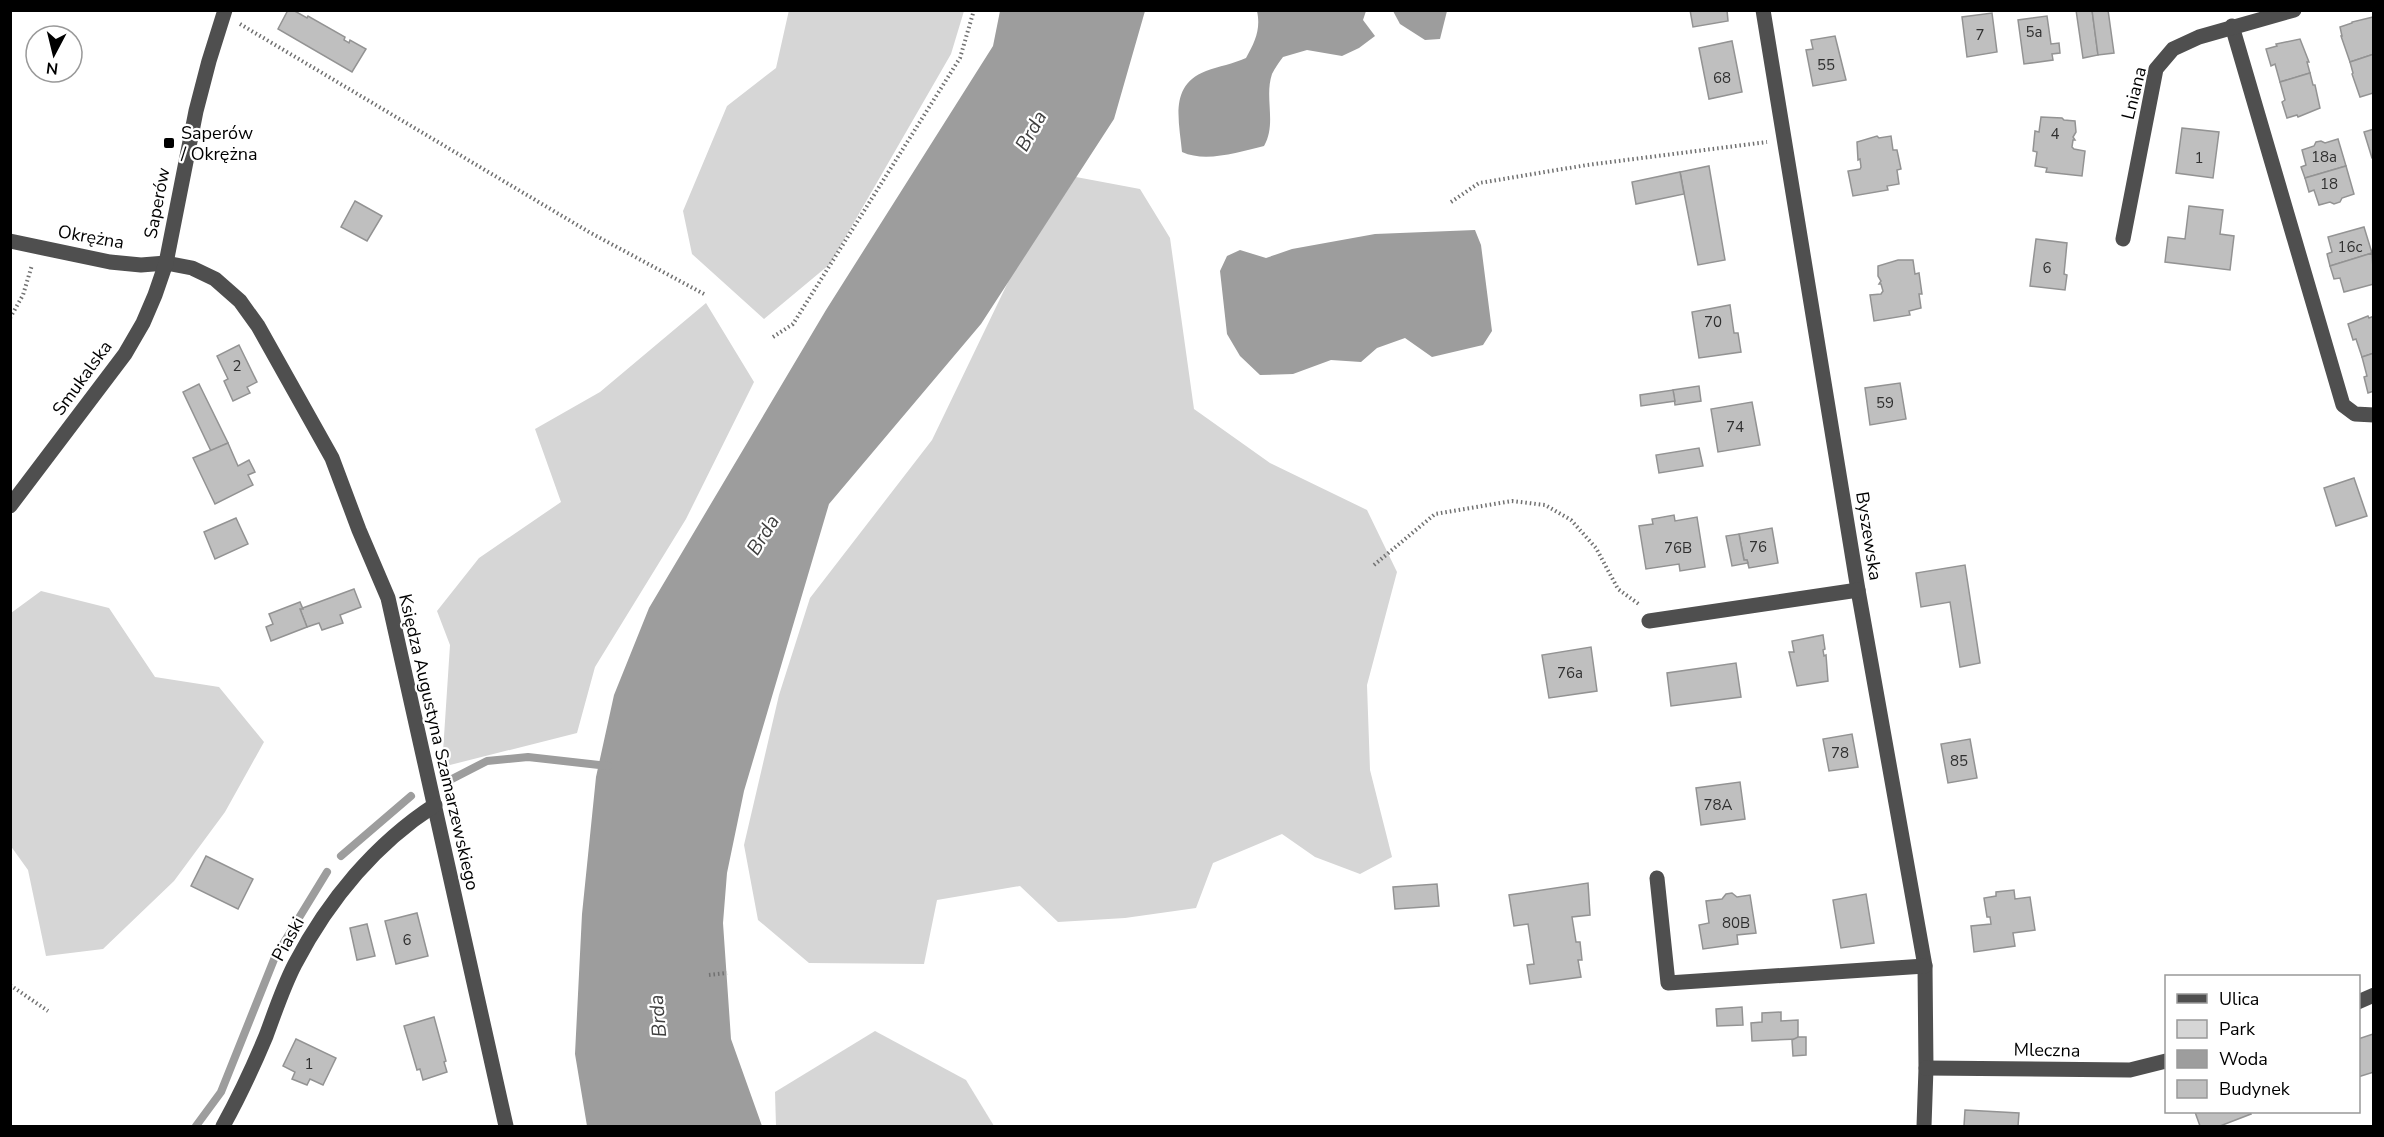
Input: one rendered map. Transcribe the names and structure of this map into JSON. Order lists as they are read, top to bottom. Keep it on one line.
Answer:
{"streets":{"street":["Lniana","Saperów","Okrężna","Smukalska","Byszewska","Księdza Augustyna Szamarzewskiego","Piaski","Mleczna"]},"crossings":[["Saperów","Okrężna"],["Saperów","Smukalska"],["Saperów","Księdza Augustyna Szamarzewskiego"],["Okrężna","Smukalska"],["Okrężna","Księdza Augustyna Szamarzewskiego"],["Smukalska","Księdza Augustyna Szamarzewskiego"],["Byszewska","Mleczna"],["Księdza Augustyna Szamarzewskiego","Piaski"]],"water":["Brda"],"places":{"transit":["Saperów / Okrężna"]},"house_numbers":["5a","7","55","68","4","18a","1","18","16c","6","70","2","59","74","76","76B","76a","78","85","78A","80B","6","1"],"legend":["Ulica","Park","Woda","Budynek"],"north":"bottom"}
